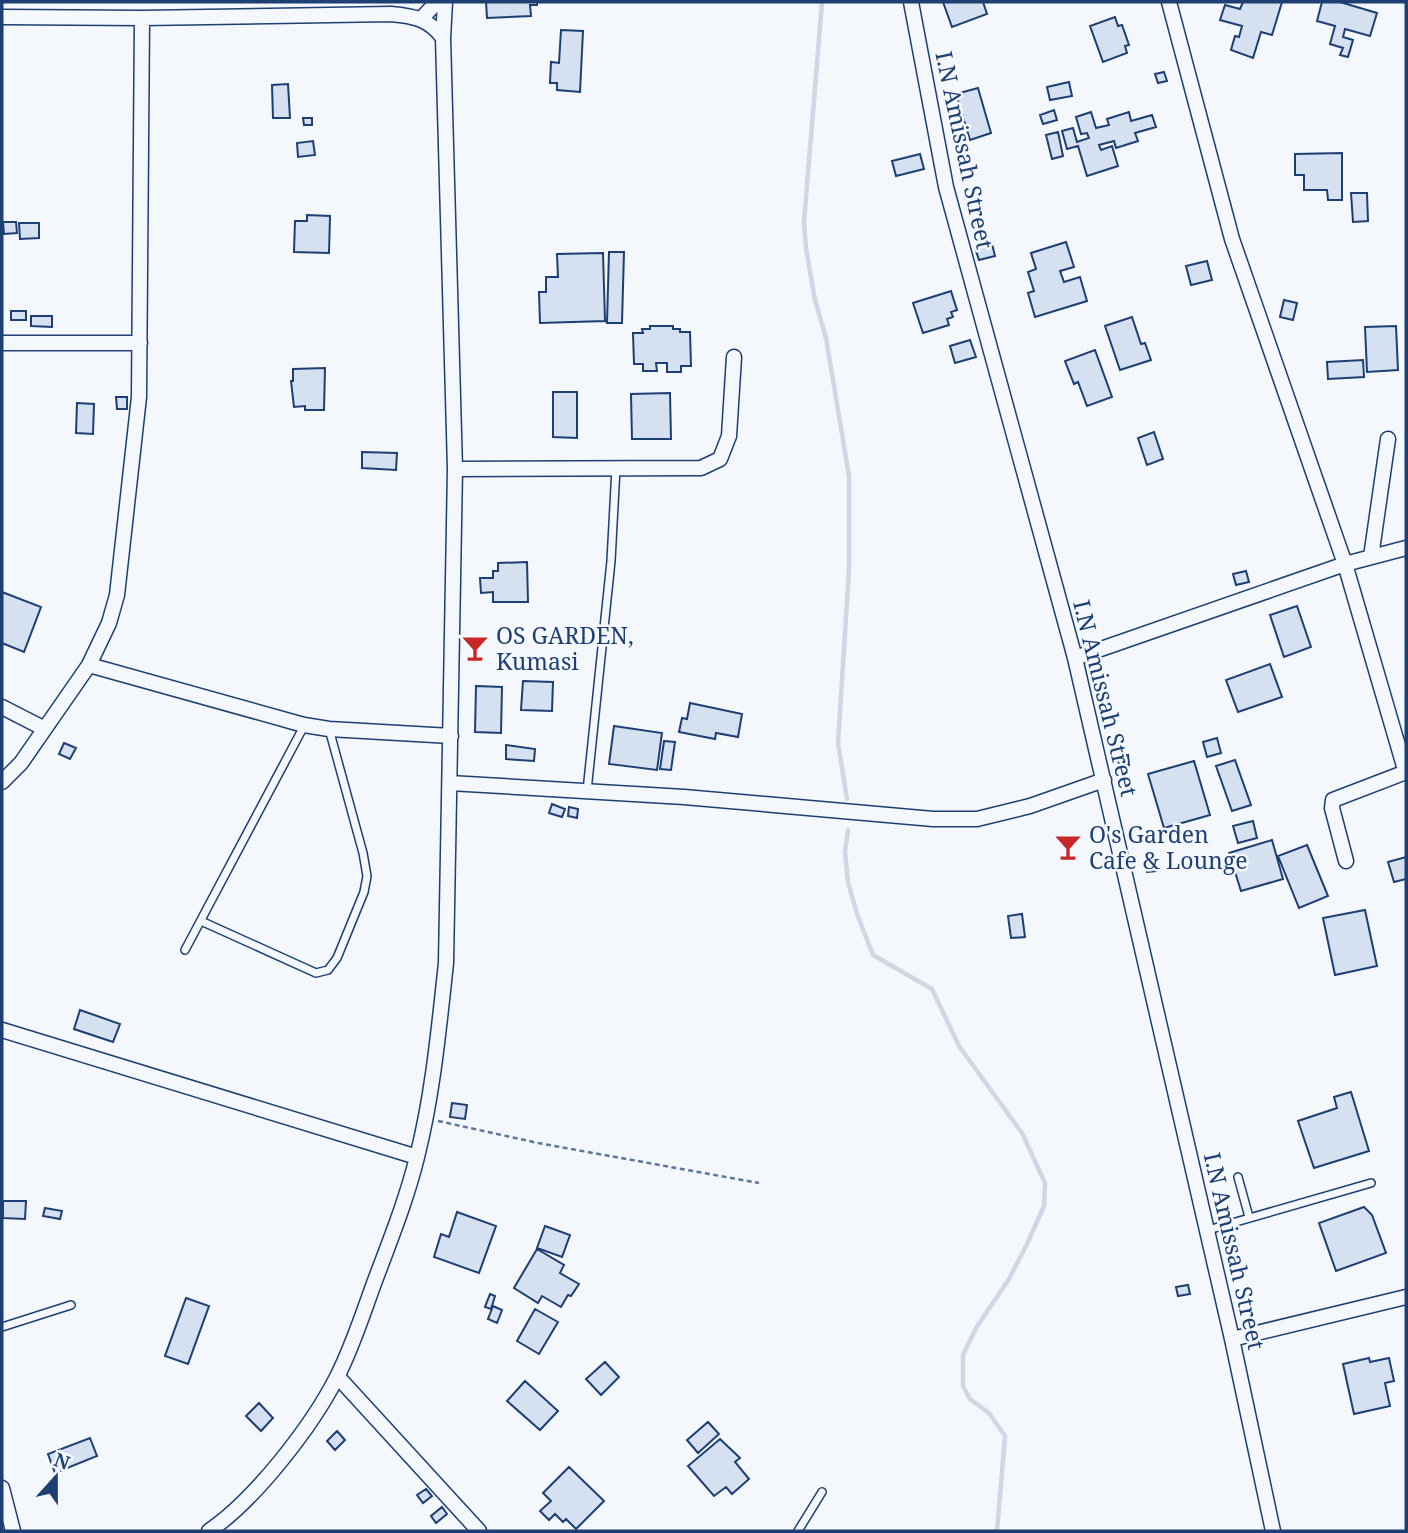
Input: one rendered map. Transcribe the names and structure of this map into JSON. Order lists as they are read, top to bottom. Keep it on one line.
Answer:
{"streets":{"street":["I.N Amissah Street"]},"places":{"bar":["OS GARDEN, Kumasi","O's Garden Cafe & Lounge"]},"north":"top"}
